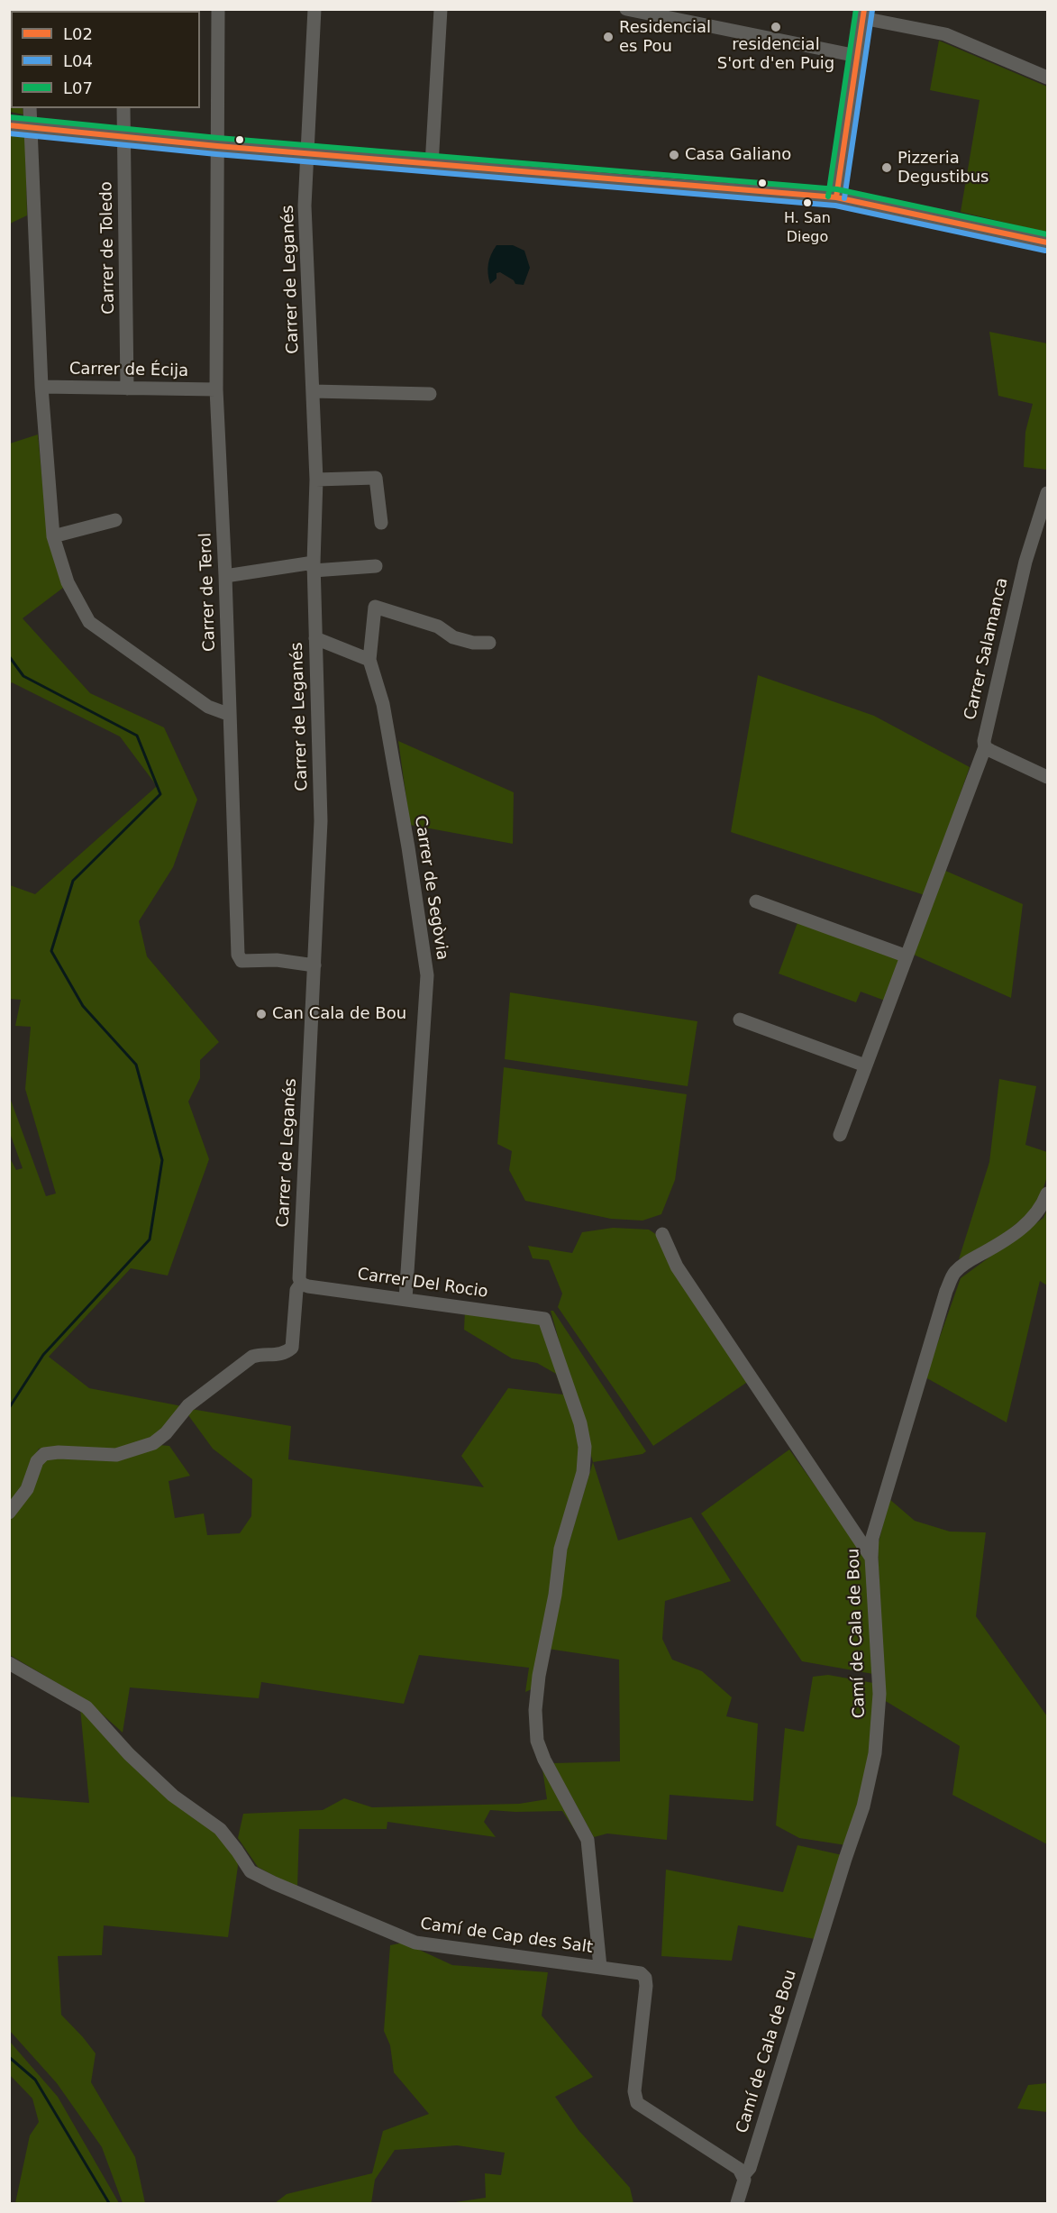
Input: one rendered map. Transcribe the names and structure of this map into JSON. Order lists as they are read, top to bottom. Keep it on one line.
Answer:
{"streets":{"street":["Carrer de Toledo","Carrer de Leganés","Carrer de Écija","Carrer de Terol","Carrer Salamanca","Carrer de Segòvia","Carrer Del Rocio","Camí de Cala de Bou","Camí de Cap des Salt"]},"crossings":[["Carrer de Toledo","Carrer de Écija"],["Carrer de Leganés","Carrer de Terol"],["Carrer de Leganés","Carrer Del Rocio"],["Carrer de Écija","Carrer de Terol"],["Carrer de Segòvia","Carrer Del Rocio"],["Carrer Del Rocio","Camí de Cap des Salt"],["Camí de Cala de Bou","Camí de Cap des Salt"]],"places":["residencial S'ort d'en Puig","Residencial es Pou","Casa Galiano","Pizzeria Degustibus","H. San Diego","Can Cala de Bou"],"lines":["transit line L02","transit line L07","transit line L04"],"legend":["L02","L04","L07"]}
